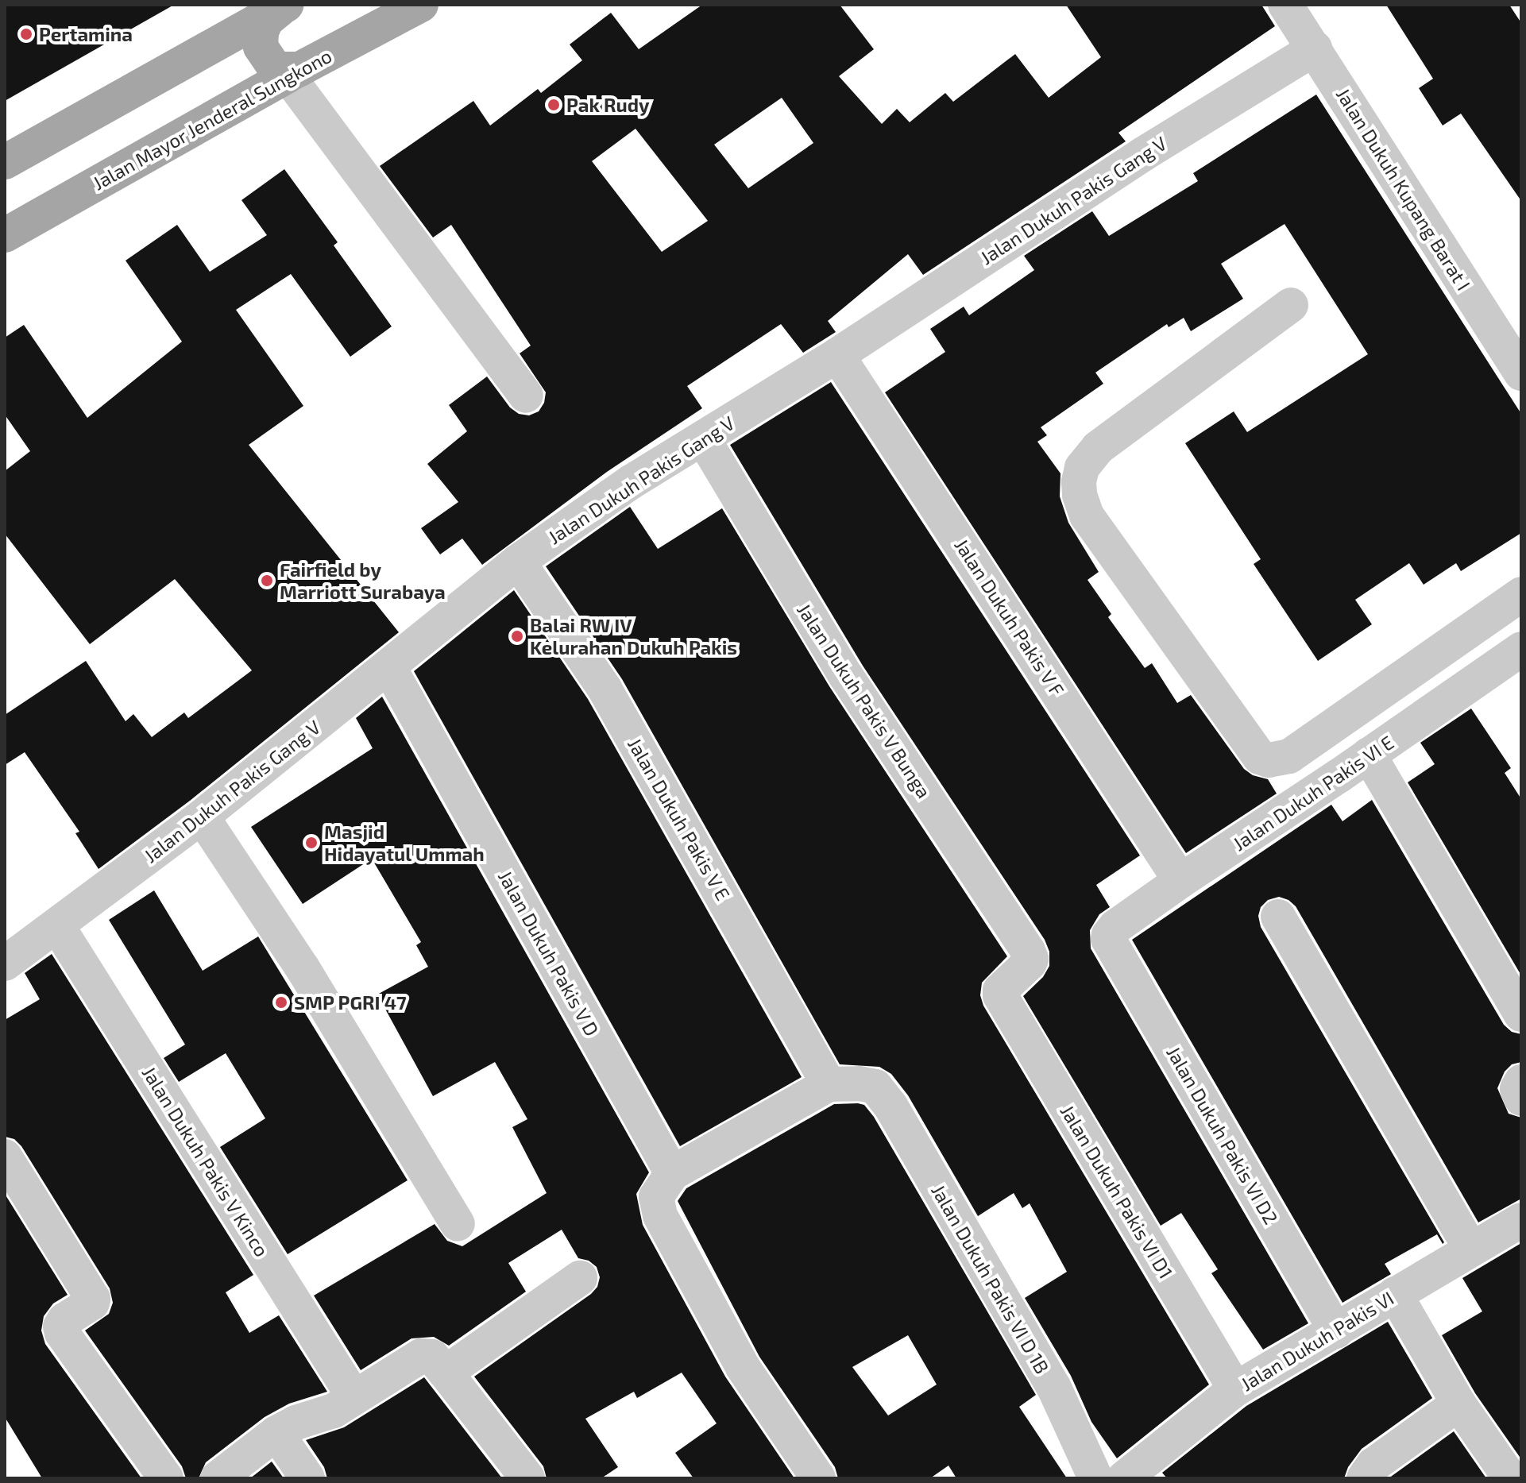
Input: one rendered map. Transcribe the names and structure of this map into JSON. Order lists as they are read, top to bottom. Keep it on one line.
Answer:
{"streets":{"main road":["Jalan Mayor Jenderal Sungkono"],"street":["Jalan Dukuh Kupang Barat I","Jalan Dukuh Pakis Gang V","Jalan Dukuh Pakis V F","Jalan Dukuh Pakis V Bunga","Jalan Dukuh Pakis VI E","Jalan Dukuh Pakis V E","Jalan Dukuh Pakis V D","Jalan Dukuh Pakis VI D2","Jalan Dukuh Pakis V Kinco","Jalan Dukuh Pakis VI D1","Jalan Dukuh Pakis VI D 1B","Jalan Dukuh Pakis VI"]},"crossings":[["Jalan Dukuh Kupang Barat I","Jalan Dukuh Pakis Gang V"],["Jalan Dukuh Pakis Gang V","Jalan Dukuh Pakis V F"],["Jalan Dukuh Pakis Gang V","Jalan Dukuh Pakis V Bunga"],["Jalan Dukuh Pakis Gang V","Jalan Dukuh Pakis V E"],["Jalan Dukuh Pakis Gang V","Jalan Dukuh Pakis V D"],["Jalan Dukuh Pakis Gang V","Jalan Dukuh Pakis V Kinco"],["Jalan Dukuh Pakis V F","Jalan Dukuh Pakis VI E"],["Jalan Dukuh Pakis V Bunga","Jalan Dukuh Pakis VI D1"],["Jalan Dukuh Pakis VI E","Jalan Dukuh Pakis VI D2"],["Jalan Dukuh Pakis V E","Jalan Dukuh Pakis VI D 1B"],["Jalan Dukuh Pakis VI D2","Jalan Dukuh Pakis VI"],["Jalan Dukuh Pakis VI D1","Jalan Dukuh Pakis VI"]],"places":["Pertamina","Pak Rudy","Fairfield by Marriott Surabaya","Balai RW IV Kelurahan Dukuh Pakis","Masjid Hidayatul Ummah","SMP PGRI 47"]}
